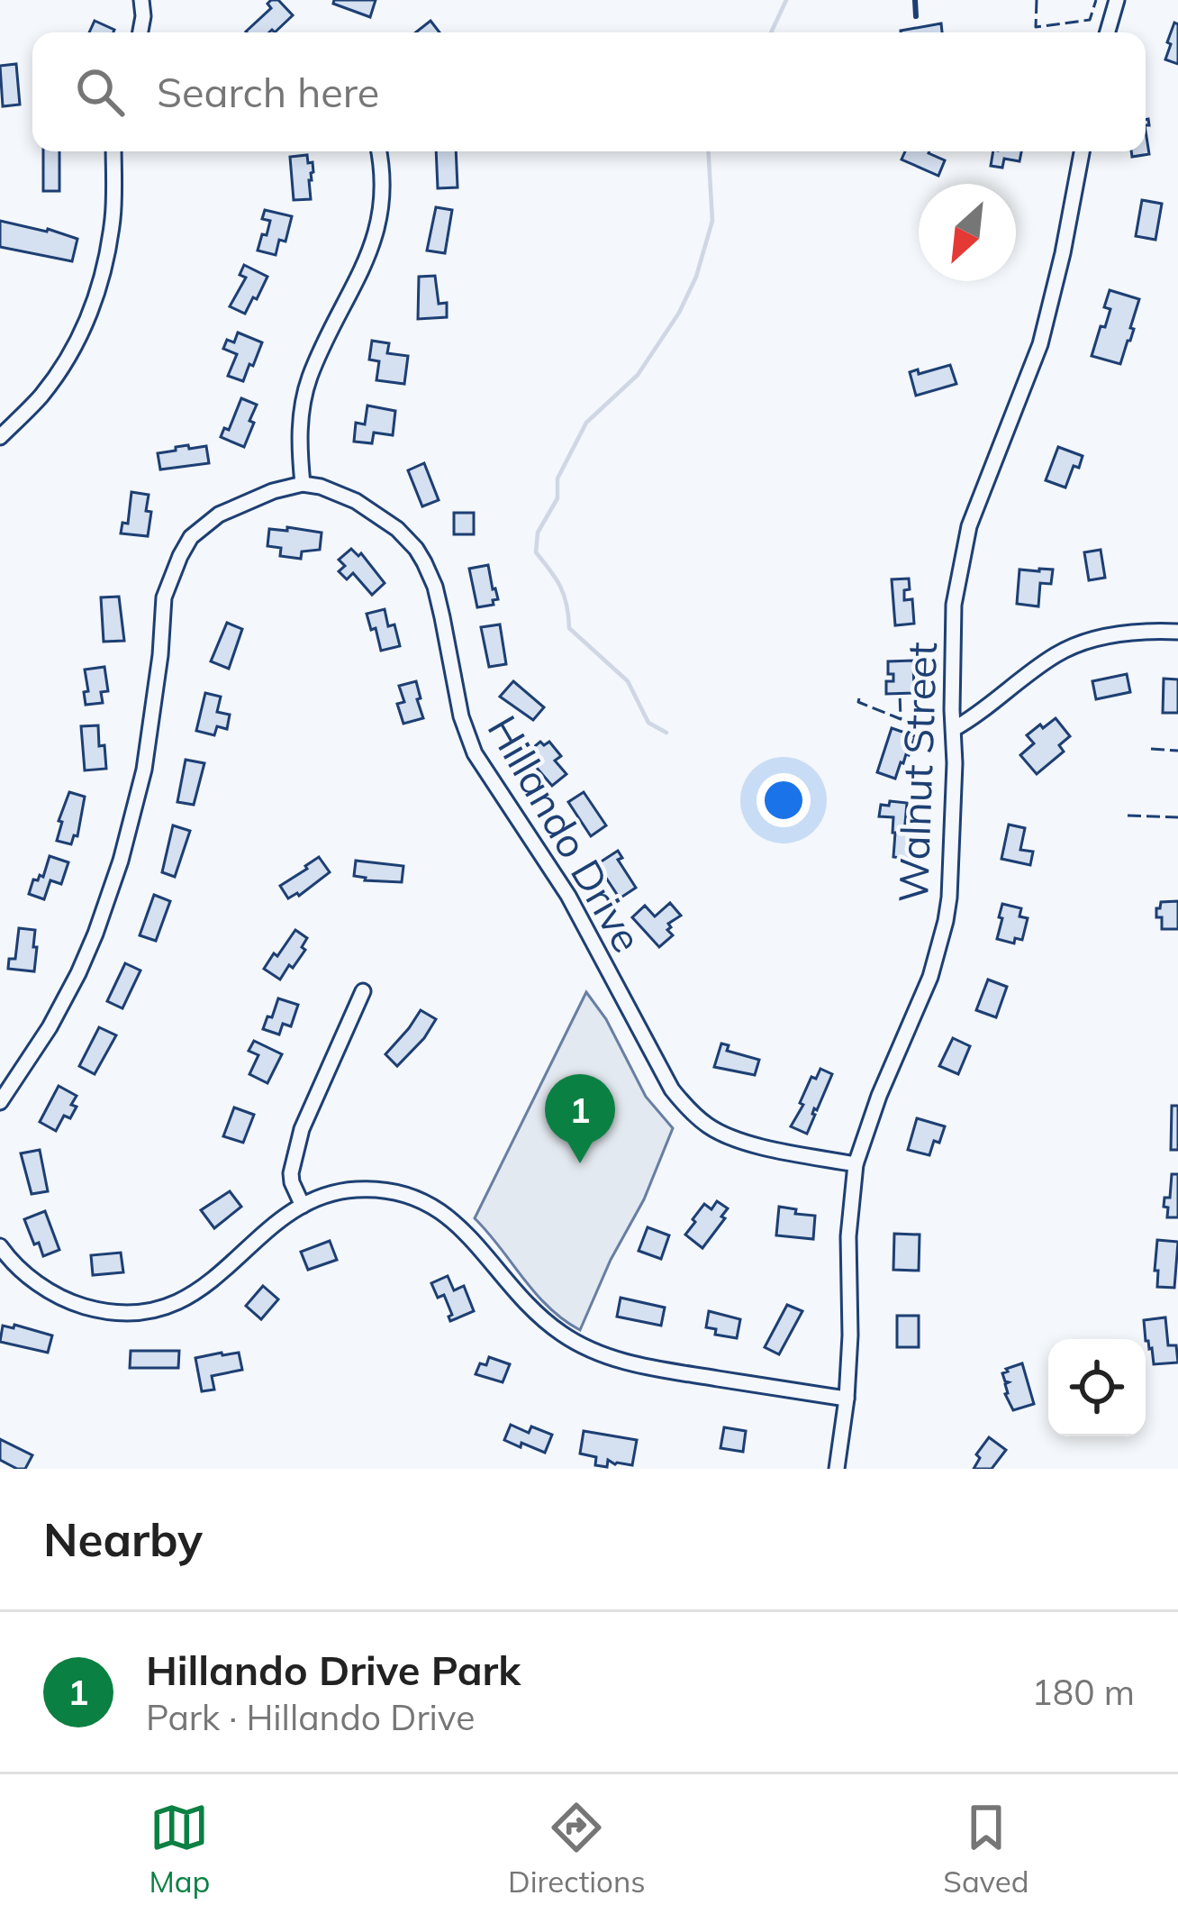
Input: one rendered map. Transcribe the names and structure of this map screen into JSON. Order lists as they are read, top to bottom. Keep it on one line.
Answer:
{"streets":{"street":["Walnut Street","Hillando Drive"]},"crossings":[["Walnut Street","Hillando Drive"]],"north":"bottom left","page":{"search":"Search here","pins":"1","heading":"Nearby","list":[{"mark":"1","name":"Hillando Drive Park","note":"Park · Hillando Drive","value":"180 m"}],"nav":["Map","Directions","Saved"]}}
